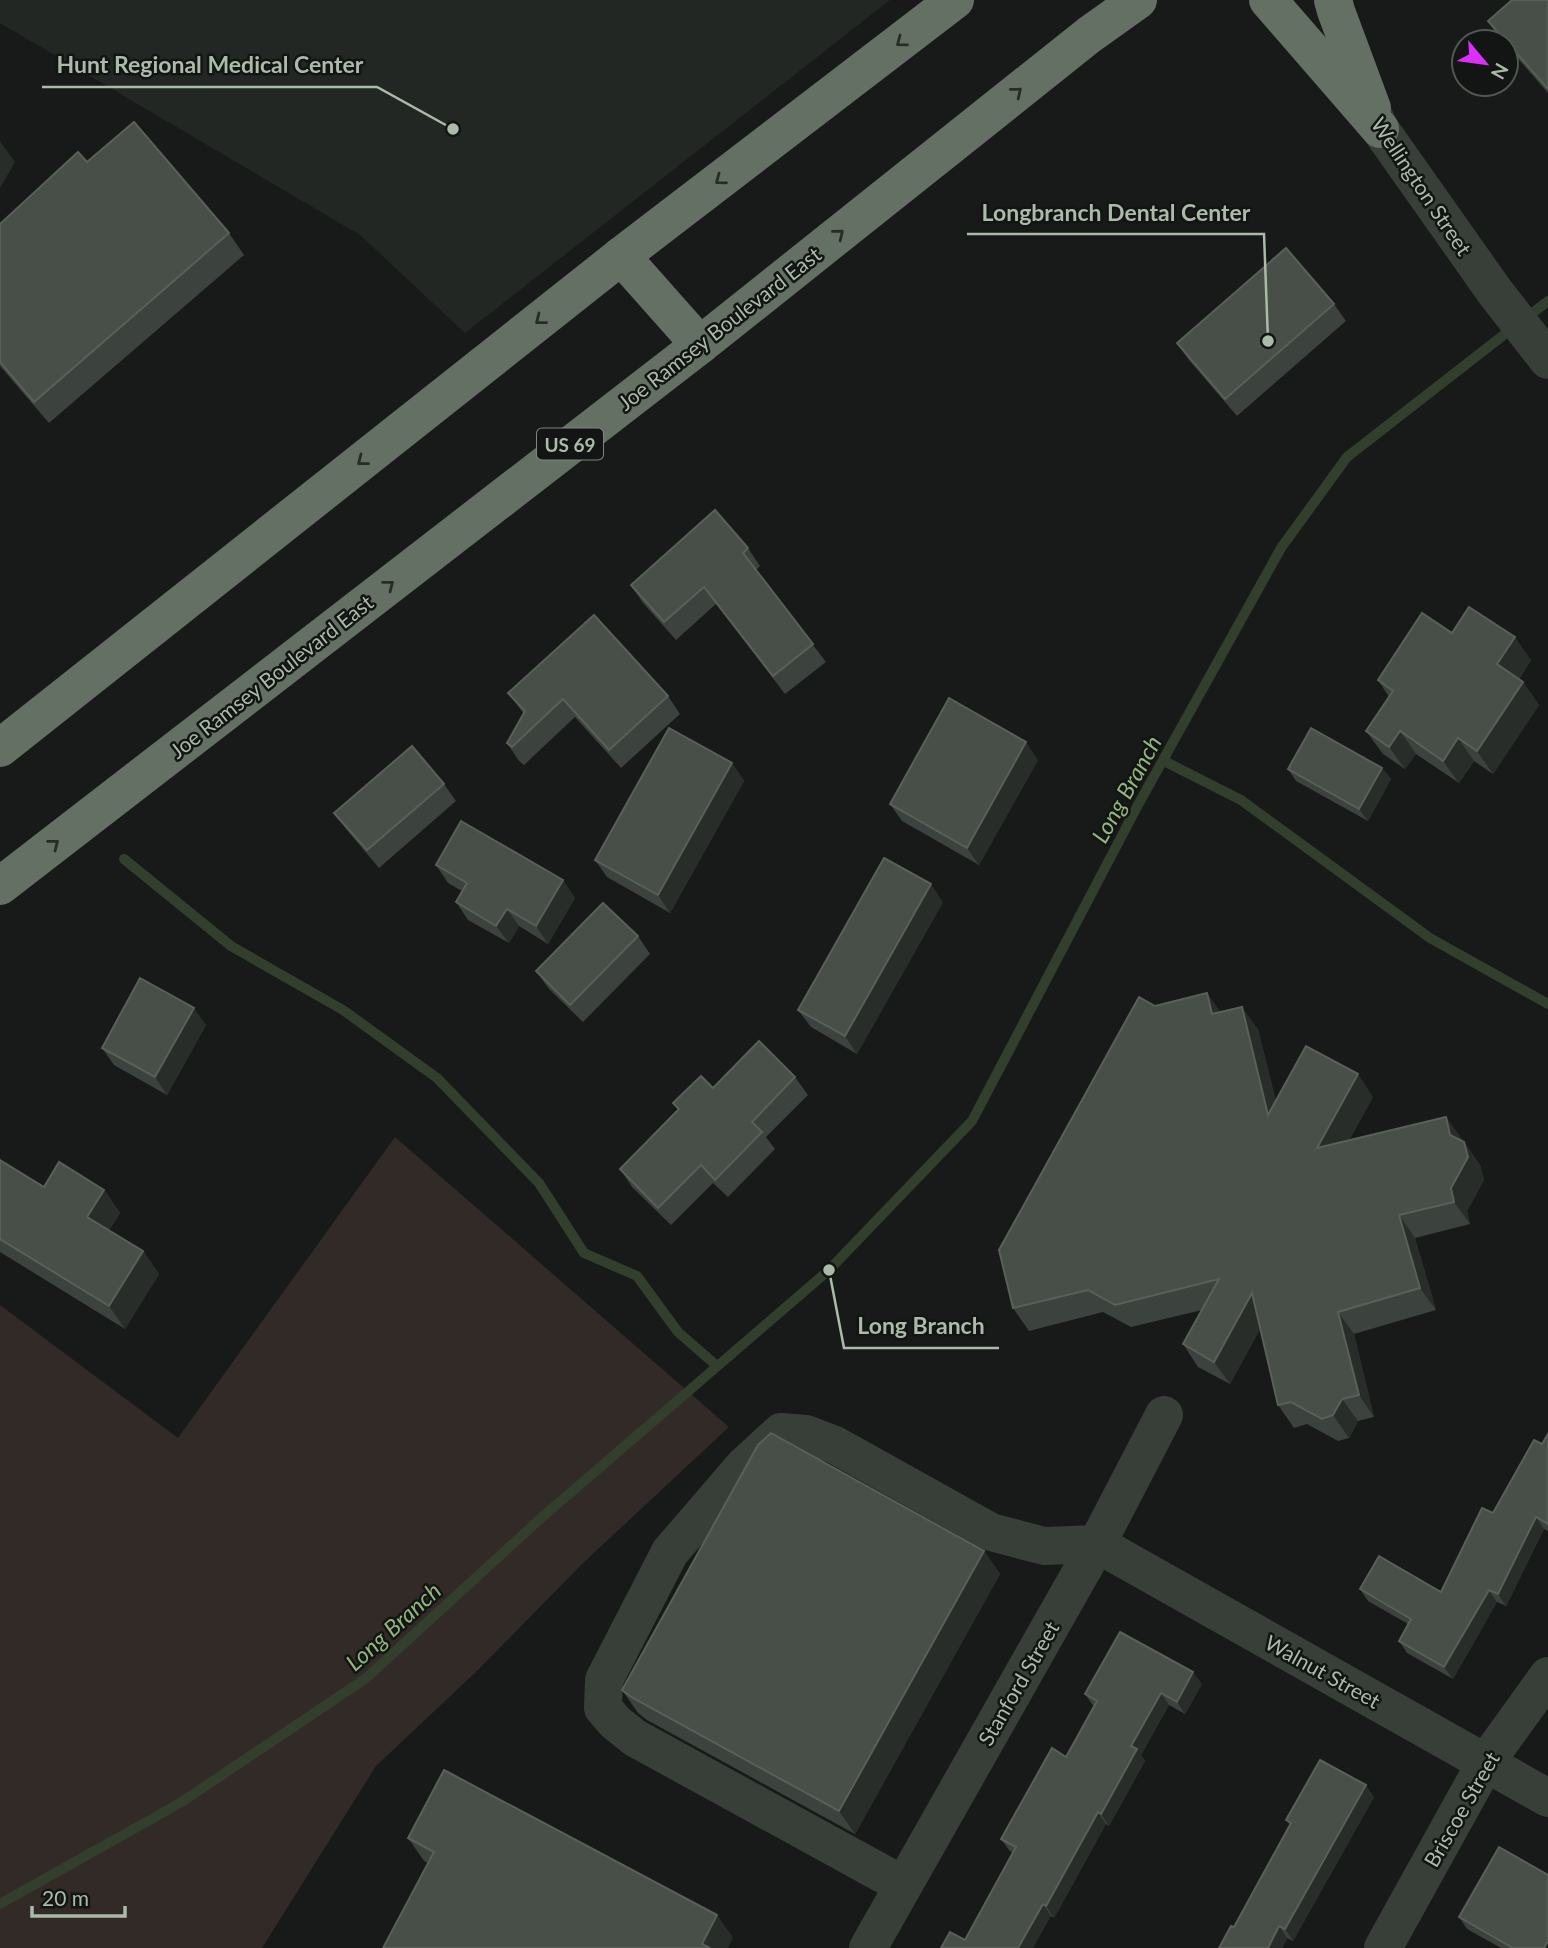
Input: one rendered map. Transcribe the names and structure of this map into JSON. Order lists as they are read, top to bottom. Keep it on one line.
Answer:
{"streets":{"highway":["Joe Ramsey Boulevard East","US 69"],"street":["Wellington Street","Walnut Street","Stanford Street","Briscoe Street"]},"crossings":[["Walnut Street","Stanford Street"],["Walnut Street","Briscoe Street"]],"water":["Long Branch"],"places":["Hunt Regional Medical Center","Longbranch Dental Center","Long Branch"],"scale_bar":"20 m","north":"bottom right"}
